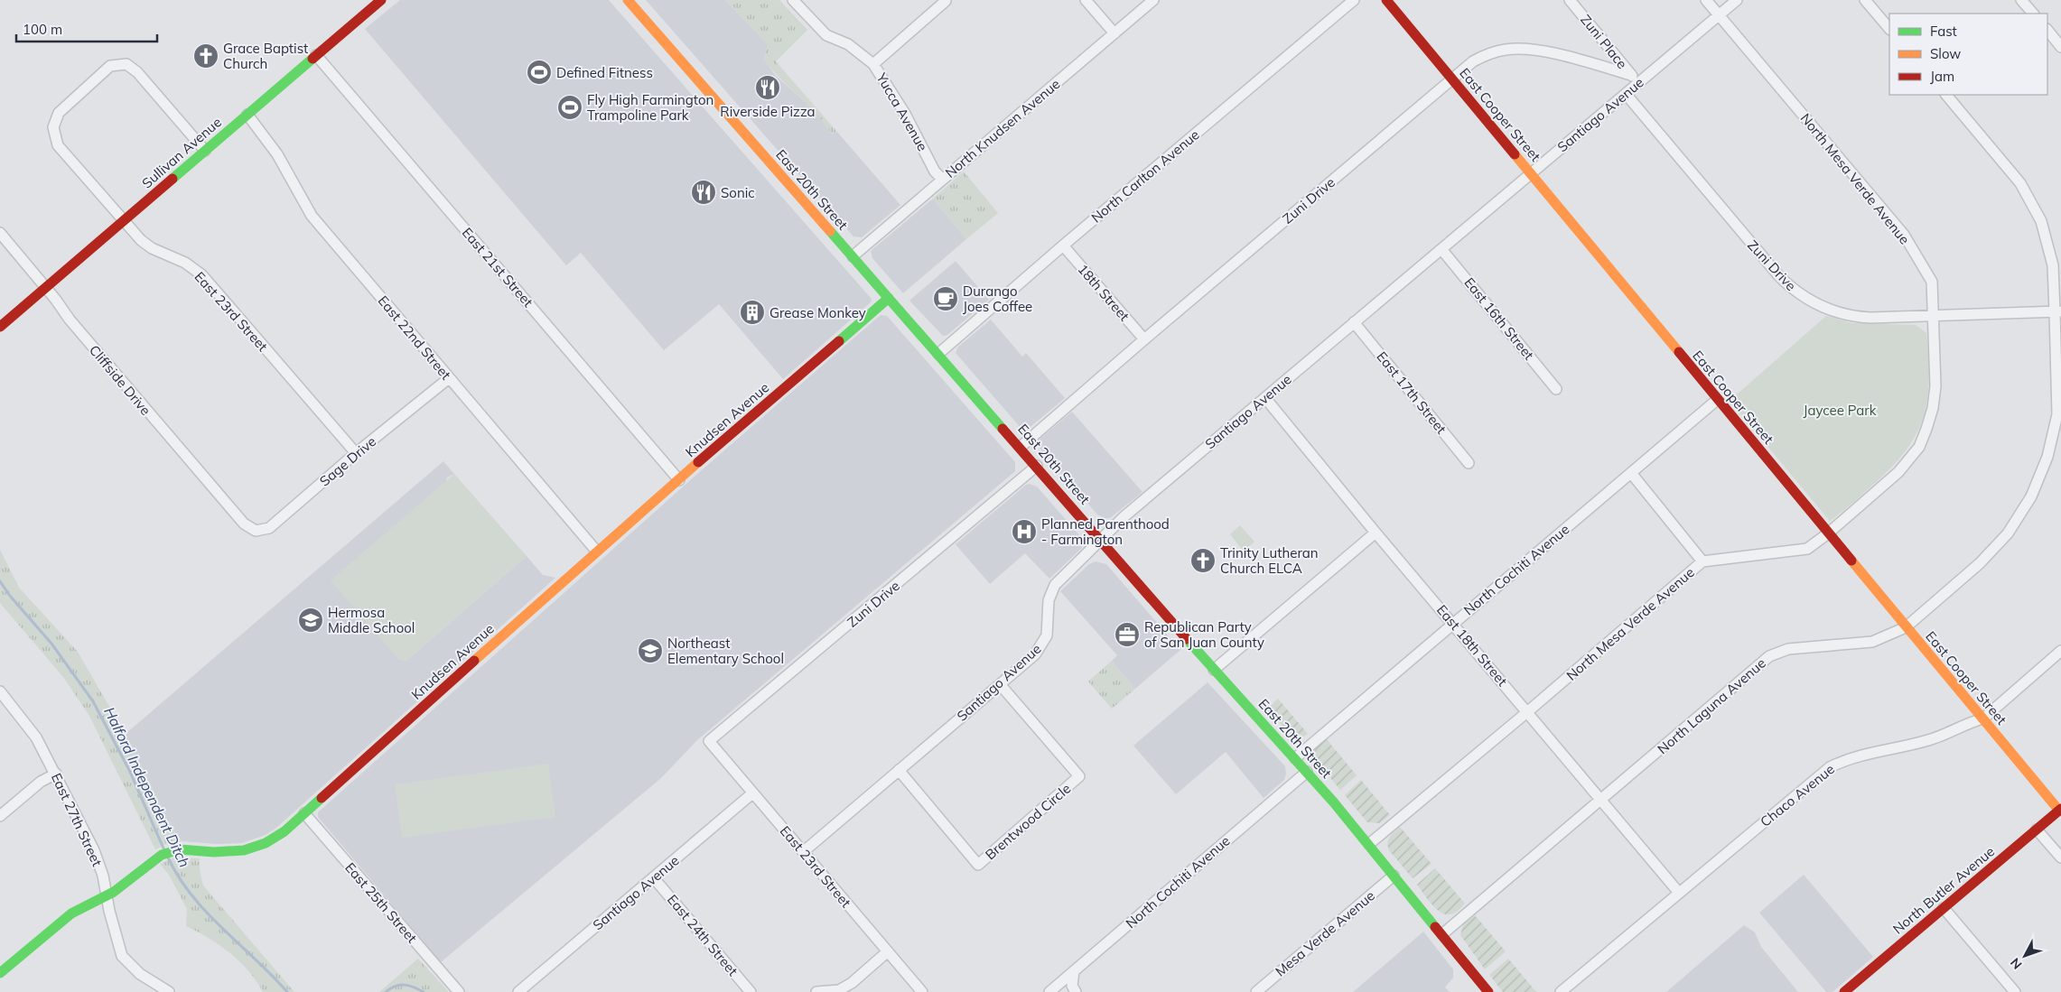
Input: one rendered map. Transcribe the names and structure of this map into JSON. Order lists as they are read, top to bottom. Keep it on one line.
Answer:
{"streets":{"street":["Zuni Place","Yucca Avenue","East Cooper Street","Santiago Avenue","North Knudsen Avenue","Sullivan Avenue","North Carlton Avenue","North Mesa Verde Avenue","East 20th Street","Zuni Drive","East 21st Street","18th Street","East 23rd Street","East 16th Street","East 22nd Street","Cliffside Drive","East 17th Street","Knudsen Avenue","Sage Drive","North Cochiti Avenue","East 18th Street","North Laguna Avenue","Chaco Avenue","East 27th Street","Brentwood Circle","North Butler Avenue","East 25th Street","Mesa Verde Avenue","East 24th Street"]},"crossings":[["Zuni Place","Santiago Avenue"],["Zuni Place","Zuni Drive"],["Yucca Avenue","North Knudsen Avenue"],["East Cooper Street","Santiago Avenue"],["East Cooper Street","North Mesa Verde Avenue"],["East Cooper Street","Zuni Drive"],["East Cooper Street","North Cochiti Avenue"],["East Cooper Street","North Laguna Avenue"],["East Cooper Street","Chaco Avenue"],["East Cooper Street","North Butler Avenue"],["Santiago Avenue","North Mesa Verde Avenue"],["Santiago Avenue","East 20th Street"],["Santiago Avenue","Zuni Drive"],["Santiago Avenue","East 23rd Street"],["Santiago Avenue","East 16th Street"],["Santiago Avenue","East 17th Street"],["Santiago Avenue","East 18th Street"],["Santiago Avenue","Brentwood Circle"],["Santiago Avenue","East 24th Street"],["North Knudsen Avenue","East 20th Street"],["Sullivan Avenue","East 21st Street"],["Sullivan Avenue","East 23rd Street"],["Sullivan Avenue","East 22nd Street"],["Sullivan Avenue","Cliffside Drive"],["North Carlton Avenue","East 20th Street"],["North Carlton Avenue","18th Street"],["North Mesa Verde Avenue","East 20th Street"],["North Mesa Verde Avenue","Zuni Drive"],["North Mesa Verde Avenue","East 18th Street"],["East 20th Street","Zuni Drive"],["East 20th Street","Knudsen Avenue"],["East 20th Street","North Cochiti Avenue"],["East 20th Street","North Laguna Avenue"],["East 20th Street","Mesa Verde Avenue"],["Zuni Drive","18th Street"],["Zuni Drive","East 23rd Street"],["Zuni Drive","North Laguna Avenue"],["East 21st Street","Knudsen Avenue"],["East 23rd Street","Sage Drive"],["East 22nd Street","Knudsen Avenue"],["East 22nd Street","Sage Drive"],["Cliffside Drive","Sage Drive"],["Knudsen Avenue","East 27th Street"],["Knudsen Avenue","East 25th Street"],["North Cochiti Avenue","East 18th Street"],["East 18th Street","North Laguna Avenue"],["East 18th Street","Chaco Avenue"]],"water":["Halford Independent Ditch"],"parks":["Jaycee Park"],"places":{"church":["Grace Baptist Church","Trinity Lutheran Church ELCA"],"sports":["Defined Fitness","Fly High Farmington Trampoline Park"],"restaurant":["Riverside Pizza","Sonic"],"cafe":["Durango Joes Coffee"],"building":["Grease Monkey"],"hospital":["Planned Parenthood - Farmington"],"school or university":["Hermosa Middle School","Northeast Elementary School"],"office":["Republican Party of San Juan County"]},"legend":["Fast","Slow","Jam"],"scale_bar":"100 m","north":"bottom left"}
